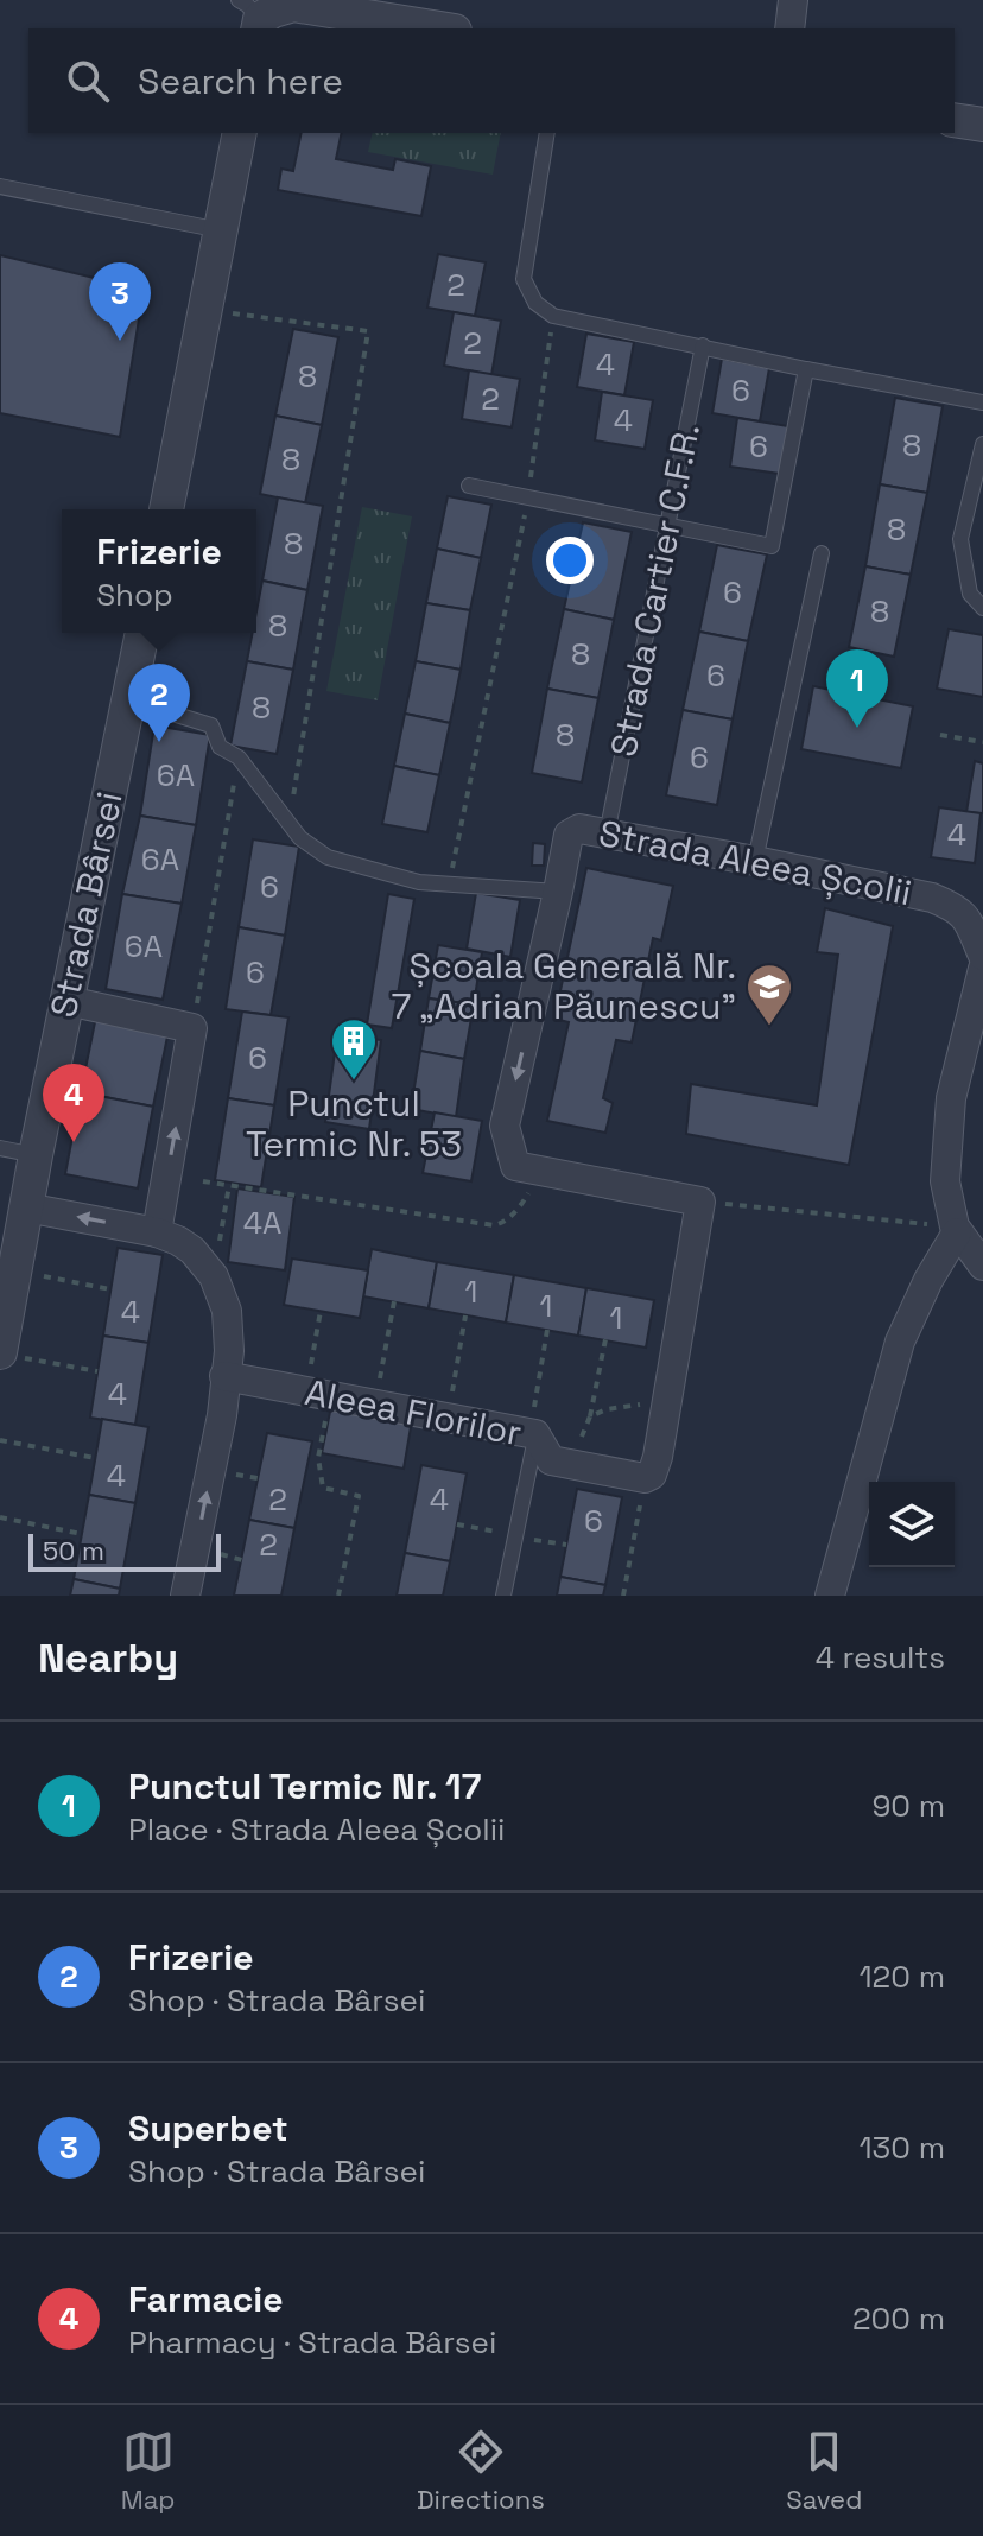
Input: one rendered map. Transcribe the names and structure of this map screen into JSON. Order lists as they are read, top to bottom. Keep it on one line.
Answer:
{"streets":{"street":["Strada Aleea Școlii","Strada Bârsei","Aleea Florilor"],"lane":["Strada Cartier C.F.R."]},"crossings":[["Strada Cartier C.F.R.","Strada Aleea Școlii"]],"places":{"school or university":["Școala Generală Nr. 7 „Adrian Păunescu\""],"building":["Punctul Termic Nr. 53"]},"house_numbers":["2","2","4","8","6","2","4","8","6","8","8","8","6","8","8","8","6","8","8","6","6A","4","6A","6","6A","6","6","4A","1","1","4","1","4","4","2","4","6","2"],"scale_bar":"50 m","page":{"search":"Search here","pins":["3","1","2","4"],"popup":["Frizerie","Shop"],"scale":"50 m","heading":["Nearby","4 results"],"list":[{"mark":"1","name":"Punctul Termic Nr. 17","note":"Place · Strada Aleea Școlii","value":"90 m"},{"mark":"2","name":"Frizerie","note":"Shop · Strada Bârsei","value":"120 m"},{"mark":"3","name":"Superbet","note":"Shop · Strada Bârsei","value":"130 m"},{"mark":"4","name":"Farmacie","note":"Pharmacy · Strada Bârsei","value":"200 m"}],"nav":["Map","Directions","Saved"]}}
